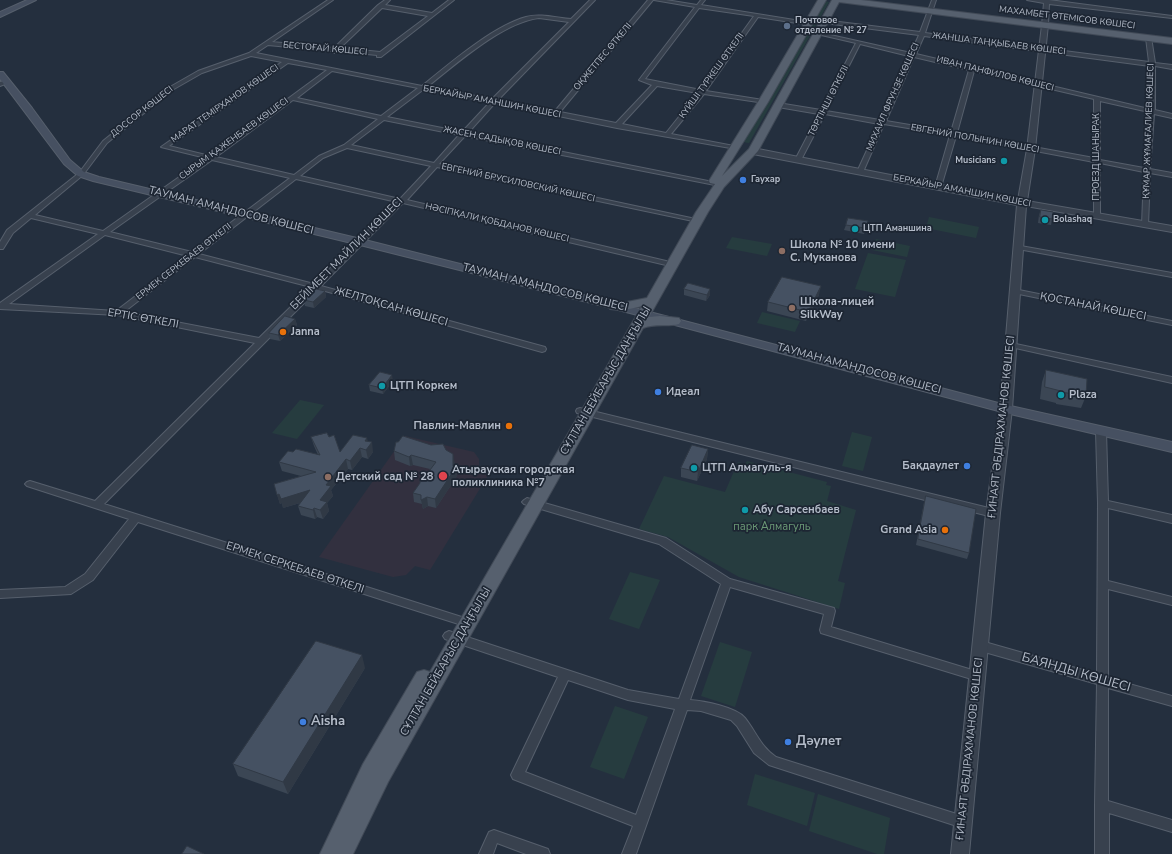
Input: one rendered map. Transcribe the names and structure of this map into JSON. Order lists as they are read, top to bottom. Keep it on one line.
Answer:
{"streets":{"main road":["МАХАМБЕТ ӨТЕМІСОВ КӨШЕСІ","ТАУМАН АМАНДОСОВ КӨШЕСІ","СҰЛТАН БЕЙБАРЫС ДАҢҒЫЛЫ"],"street":["ЖАНША ТАҢҚЫБАЕВ КӨШЕСІ","БЕСТОҒАЙ КӨШЕСІ","ОҚЖЕТПЕС ӨТКЕЛІ","ИВАН ПАНФИЛОВ КӨШЕСІ","КҮЙШІ ТҮРКЕШ ӨТКЕЛІ","МИХАИЛ ФРУНЗЕ КӨШЕСІ","ТӨРТІНШІ ӨТКЕЛІ","БЕРКАЙЫР АМАНШИН КӨШЕСІ","МАРАТ ТЕМІРХАНОВ КӨШЕСІ","ДОССОР КӨШЕСІ","ҚҰМАР ЖҰМАҒАЛИЕВ КӨШЕСІ","СЫРЫМ ҚАЖЕНБАЕВ КӨШЕСІ","ЕВГЕНИЙ ПОЛЫНИН КӨШЕСІ","ЖАСЕН САДЫҚОВ КӨШЕСІ","ПРОЕЗД ШАНЫРАК","ЕВГЕНИЙ БРУСИЛОВСКИЙ КӨШЕСІ","НӘСІПҚАЛИ ҚОБДАНОВ КӨШЕСІ","БЕЙІМБЕТ МАЙЛИН КӨШЕСІ","ЕРМЕК СЕРКЕБАЕВ ӨТКЕЛІ","ЖЕЛТОҚСАН КӨШЕСІ","ҚОСТАНАЙ КӨШЕСІ","ЕРТІС ӨТКЕЛІ","ҒИНАЯТ ӘБДІРАХМАНОВ КӨШЕСІ","БАЯНДЫ КӨШЕСІ"]},"crossings":[["МАХАМБЕТ ӨТЕМІСОВ КӨШЕСІ","МИХАИЛ ФРУНЗЕ КӨШЕСІ"],["МАХАМБЕТ ӨТЕМІСОВ КӨШЕСІ","ҚҰМАР ЖҰМАҒАЛИЕВ КӨШЕСІ"],["МАХАМБЕТ ӨТЕМІСОВ КӨШЕСІ","ҒИНАЯТ ӘБДІРАХМАНОВ КӨШЕСІ"],["ЖАНША ТАҢҚЫБАЕВ КӨШЕСІ","МИХАИЛ ФРУНЗЕ КӨШЕСІ"],["ЖАНША ТАҢҚЫБАЕВ КӨШЕСІ","ҚҰМАР ЖҰМАҒАЛИЕВ КӨШЕСІ"],["ЖАНША ТАҢҚЫБАЕВ КӨШЕСІ","СҰЛТАН БЕЙБАРЫС ДАҢҒЫЛЫ"],["ЖАНША ТАҢҚЫБАЕВ КӨШЕСІ","ҒИНАЯТ ӘБДІРАХМАНОВ КӨШЕСІ"],["ОҚЖЕТПЕС ӨТКЕЛІ","БЕРКАЙЫР АМАНШИН КӨШЕСІ"],["ИВАН ПАНФИЛОВ КӨШЕСІ","МИХАИЛ ФРУНЗЕ КӨШЕСІ"],["ИВАН ПАНФИЛОВ КӨШЕСІ","ТӨРТІНШІ ӨТКЕЛІ"],["ИВАН ПАНФИЛОВ КӨШЕСІ","ҚҰМАР ЖҰМАҒАЛИЕВ КӨШЕСІ"],["ИВАН ПАНФИЛОВ КӨШЕСІ","ПРОЕЗД ШАНЫРАК"],["ИВАН ПАНФИЛОВ КӨШЕСІ","СҰЛТАН БЕЙБАРЫС ДАҢҒЫЛЫ"],["ИВАН ПАНФИЛОВ КӨШЕСІ","ҒИНАЯТ ӘБДІРАХМАНОВ КӨШЕСІ"],["КҮЙШІ ТҮРКЕШ ӨТКЕЛІ","БЕРКАЙЫР АМАНШИН КӨШЕСІ"],["МИХАИЛ ФРУНЗЕ КӨШЕСІ","БЕРКАЙЫР АМАНШИН КӨШЕСІ"],["МИХАИЛ ФРУНЗЕ КӨШЕСІ","ЕВГЕНИЙ ПОЛЫНИН КӨШЕСІ"],["ТӨРТІНШІ ӨТКЕЛІ","БЕРКАЙЫР АМАНШИН КӨШЕСІ"],["ТӨРТІНШІ ӨТКЕЛІ","ЕВГЕНИЙ ПОЛЫНИН КӨШЕСІ"],["БЕРКАЙЫР АМАНШИН КӨШЕСІ","МАРАТ ТЕМІРХАНОВ КӨШЕСІ"],["БЕРКАЙЫР АМАНШИН КӨШЕСІ","ДОССОР КӨШЕСІ"],["БЕРКАЙЫР АМАНШИН КӨШЕСІ","ҚҰМАР ЖҰМАҒАЛИЕВ КӨШЕСІ"],["БЕРКАЙЫР АМАНШИН КӨШЕСІ","СЫРЫМ ҚАЖЕНБАЕВ КӨШЕСІ"],["БЕРКАЙЫР АМАНШИН КӨШЕСІ","ПРОЕЗД ШАНЫРАК"],["БЕРКАЙЫР АМАНШИН КӨШЕСІ","БЕЙІМБЕТ МАЙЛИН КӨШЕСІ"],["БЕРКАЙЫР АМАНШИН КӨШЕСІ","ЕРМЕК СЕРКЕБАЕВ ӨТКЕЛІ"],["БЕРКАЙЫР АМАНШИН КӨШЕСІ","СҰЛТАН БЕЙБАРЫС ДАҢҒЫЛЫ"],["БЕРКАЙЫР АМАНШИН КӨШЕСІ","ҒИНАЯТ ӘБДІРАХМАНОВ КӨШЕСІ"],["МАРАТ ТЕМІРХАНОВ КӨШЕСІ","НӘСІПҚАЛИ ҚОБДАНОВ КӨШЕСІ"],["ДОССОР КӨШЕСІ","ТАУМАН АМАНДОСОВ КӨШЕСІ"],["ДОССОР КӨШЕСІ","ЖЕЛТОҚСАН КӨШЕСІ"],["ҚҰМАР ЖҰМАҒАЛИЕВ КӨШЕСІ","ЕВГЕНИЙ ПОЛЫНИН КӨШЕСІ"],["СЫРЫМ ҚАЖЕНБАЕВ КӨШЕСІ","ЖАСЕН САДЫҚОВ КӨШЕСІ"],["СЫРЫМ ҚАЖЕНБАЕВ КӨШЕСІ","ТАУМАН АМАНДОСОВ КӨШЕСІ"],["СЫРЫМ ҚАЖЕНБАЕВ КӨШЕСІ","НӘСІПҚАЛИ ҚОБДАНОВ КӨШЕСІ"],["СЫРЫМ ҚАЖЕНБАЕВ КӨШЕСІ","ЖЕЛТОҚСАН КӨШЕСІ"],["СЫРЫМ ҚАЖЕНБАЕВ КӨШЕСІ","ЕРТІС ӨТКЕЛІ"],["ЕВГЕНИЙ ПОЛЫНИН КӨШЕСІ","ПРОЕЗД ШАНЫРАК"],["ЕВГЕНИЙ ПОЛЫНИН КӨШЕСІ","СҰЛТАН БЕЙБАРЫС ДАҢҒЫЛЫ"],["ЕВГЕНИЙ ПОЛЫНИН КӨШЕСІ","ҒИНАЯТ ӘБДІРАХМАНОВ КӨШЕСІ"],["ЖАСЕН САДЫҚОВ КӨШЕСІ","БЕЙІМБЕТ МАЙЛИН КӨШЕСІ"],["ЖАСЕН САДЫҚОВ КӨШЕСІ","ЕРМЕК СЕРКЕБАЕВ ӨТКЕЛІ"],["ЖАСЕН САДЫҚОВ КӨШЕСІ","СҰЛТАН БЕЙБАРЫС ДАҢҒЫЛЫ"],["ЕВГЕНИЙ БРУСИЛОВСКИЙ КӨШЕСІ","БЕЙІМБЕТ МАЙЛИН КӨШЕСІ"],["ЕВГЕНИЙ БРУСИЛОВСКИЙ КӨШЕСІ","ЕРМЕК СЕРКЕБАЕВ ӨТКЕЛІ"],["ЕВГЕНИЙ БРУСИЛОВСКИЙ КӨШЕСІ","СҰЛТАН БЕЙБАРЫС ДАҢҒЫЛЫ"],["ТАУМАН АМАНДОСОВ КӨШЕСІ","БЕЙІМБЕТ МАЙЛИН КӨШЕСІ"],["ТАУМАН АМАНДОСОВ КӨШЕСІ","ЕРМЕК СЕРКЕБАЕВ ӨТКЕЛІ"],["ТАУМАН АМАНДОСОВ КӨШЕСІ","ҒИНАЯТ ӘБДІРАХМАНОВ КӨШЕСІ"],["НӘСІПҚАЛИ ҚОБДАНОВ КӨШЕСІ","БЕЙІМБЕТ МАЙЛИН КӨШЕСІ"],["НӘСІПҚАЛИ ҚОБДАНОВ КӨШЕСІ","ЕРМЕК СЕРКЕБАЕВ ӨТКЕЛІ"],["НӘСІПҚАЛИ ҚОБДАНОВ КӨШЕСІ","СҰЛТАН БЕЙБАРЫС ДАҢҒЫЛЫ"],["БЕЙІМБЕТ МАЙЛИН КӨШЕСІ","ЕРМЕК СЕРКЕБАЕВ ӨТКЕЛІ"],["БЕЙІМБЕТ МАЙЛИН КӨШЕСІ","ЖЕЛТОҚСАН КӨШЕСІ"],["БЕЙІМБЕТ МАЙЛИН КӨШЕСІ","ЕРТІС ӨТКЕЛІ"],["ЕРМЕК СЕРКЕБАЕВ ӨТКЕЛІ","ЖЕЛТОҚСАН КӨШЕСІ"],["ЕРМЕК СЕРКЕБАЕВ ӨТКЕЛІ","ЕРТІС ӨТКЕЛІ"],["ЕРМЕК СЕРКЕБАЕВ ӨТКЕЛІ","СҰЛТАН БЕЙБАРЫС ДАҢҒЫЛЫ"],["ҚОСТАНАЙ КӨШЕСІ","ҒИНАЯТ ӘБДІРАХМАНОВ КӨШЕСІ"],["ҒИНАЯТ ӘБДІРАХМАНОВ КӨШЕСІ","БАЯНДЫ КӨШЕСІ"]],"parks":["парк Алмагуль"],"places":["Почтовое отделение № 27","Musicians","Гаухар","Bolashaq","ЦТП Аманшина","Школа № 10 имени С. Муканова","Школа-лицей SilkWay","Janna","ЦТП Коркем","Идеал","Plaza","Павлин-Мавлин","Бақдаулет","ЦТП Алмагуль-я","Атырауская городская поликлиника №7","Детский сад № 28","Абу Сарсенбаев","Grand Asia","Aisha","Дәулет"]}
